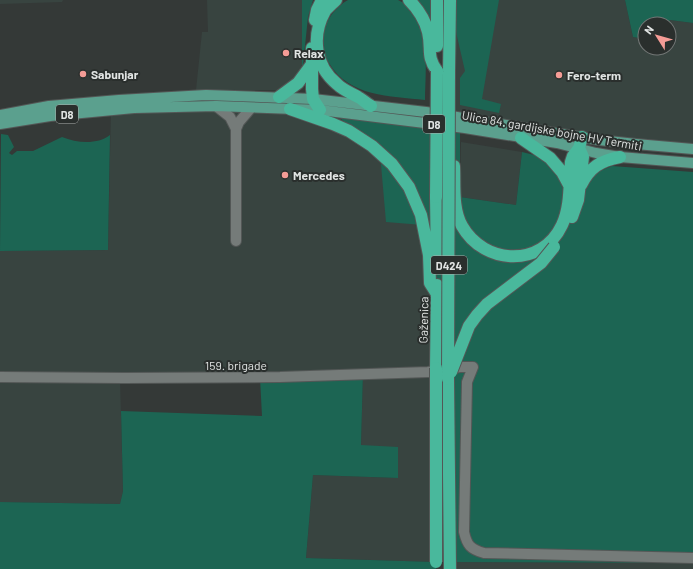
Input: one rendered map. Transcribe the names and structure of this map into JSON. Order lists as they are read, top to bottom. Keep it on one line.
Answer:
{"streets":{"highway":["D424","Gaženica"],"main road":["D8","Ulica 84. gardijske bojne HV Termiti"],"street":["159. brigade"]},"crossings":[["D424","Gaženica"]],"places":["Relax","Sabunjar","Fero-term","Mercedes"],"north":"top left"}
